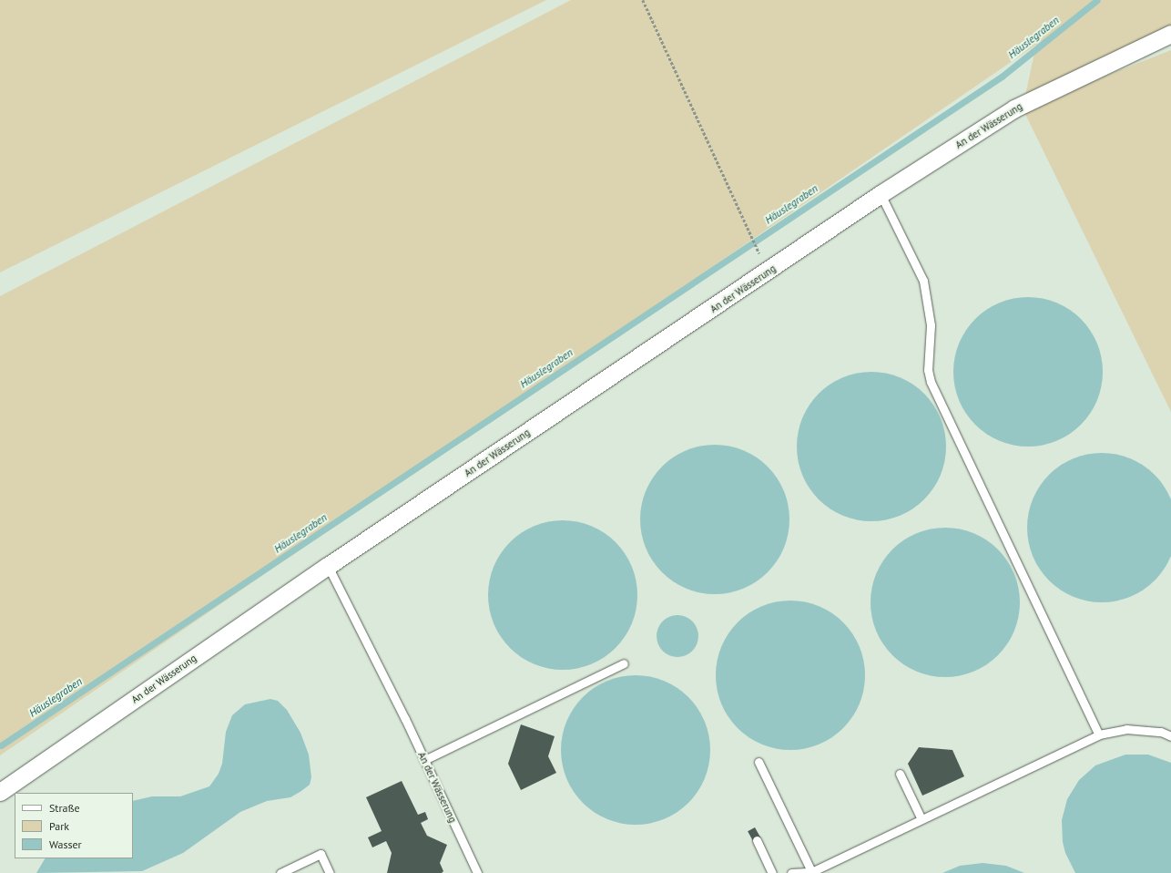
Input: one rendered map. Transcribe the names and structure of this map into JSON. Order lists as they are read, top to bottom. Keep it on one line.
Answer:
{"streets":{"street":["An der Wässerung"]},"water":["Häuslegraben"],"legend":["Straße","Park","Wasser"]}
